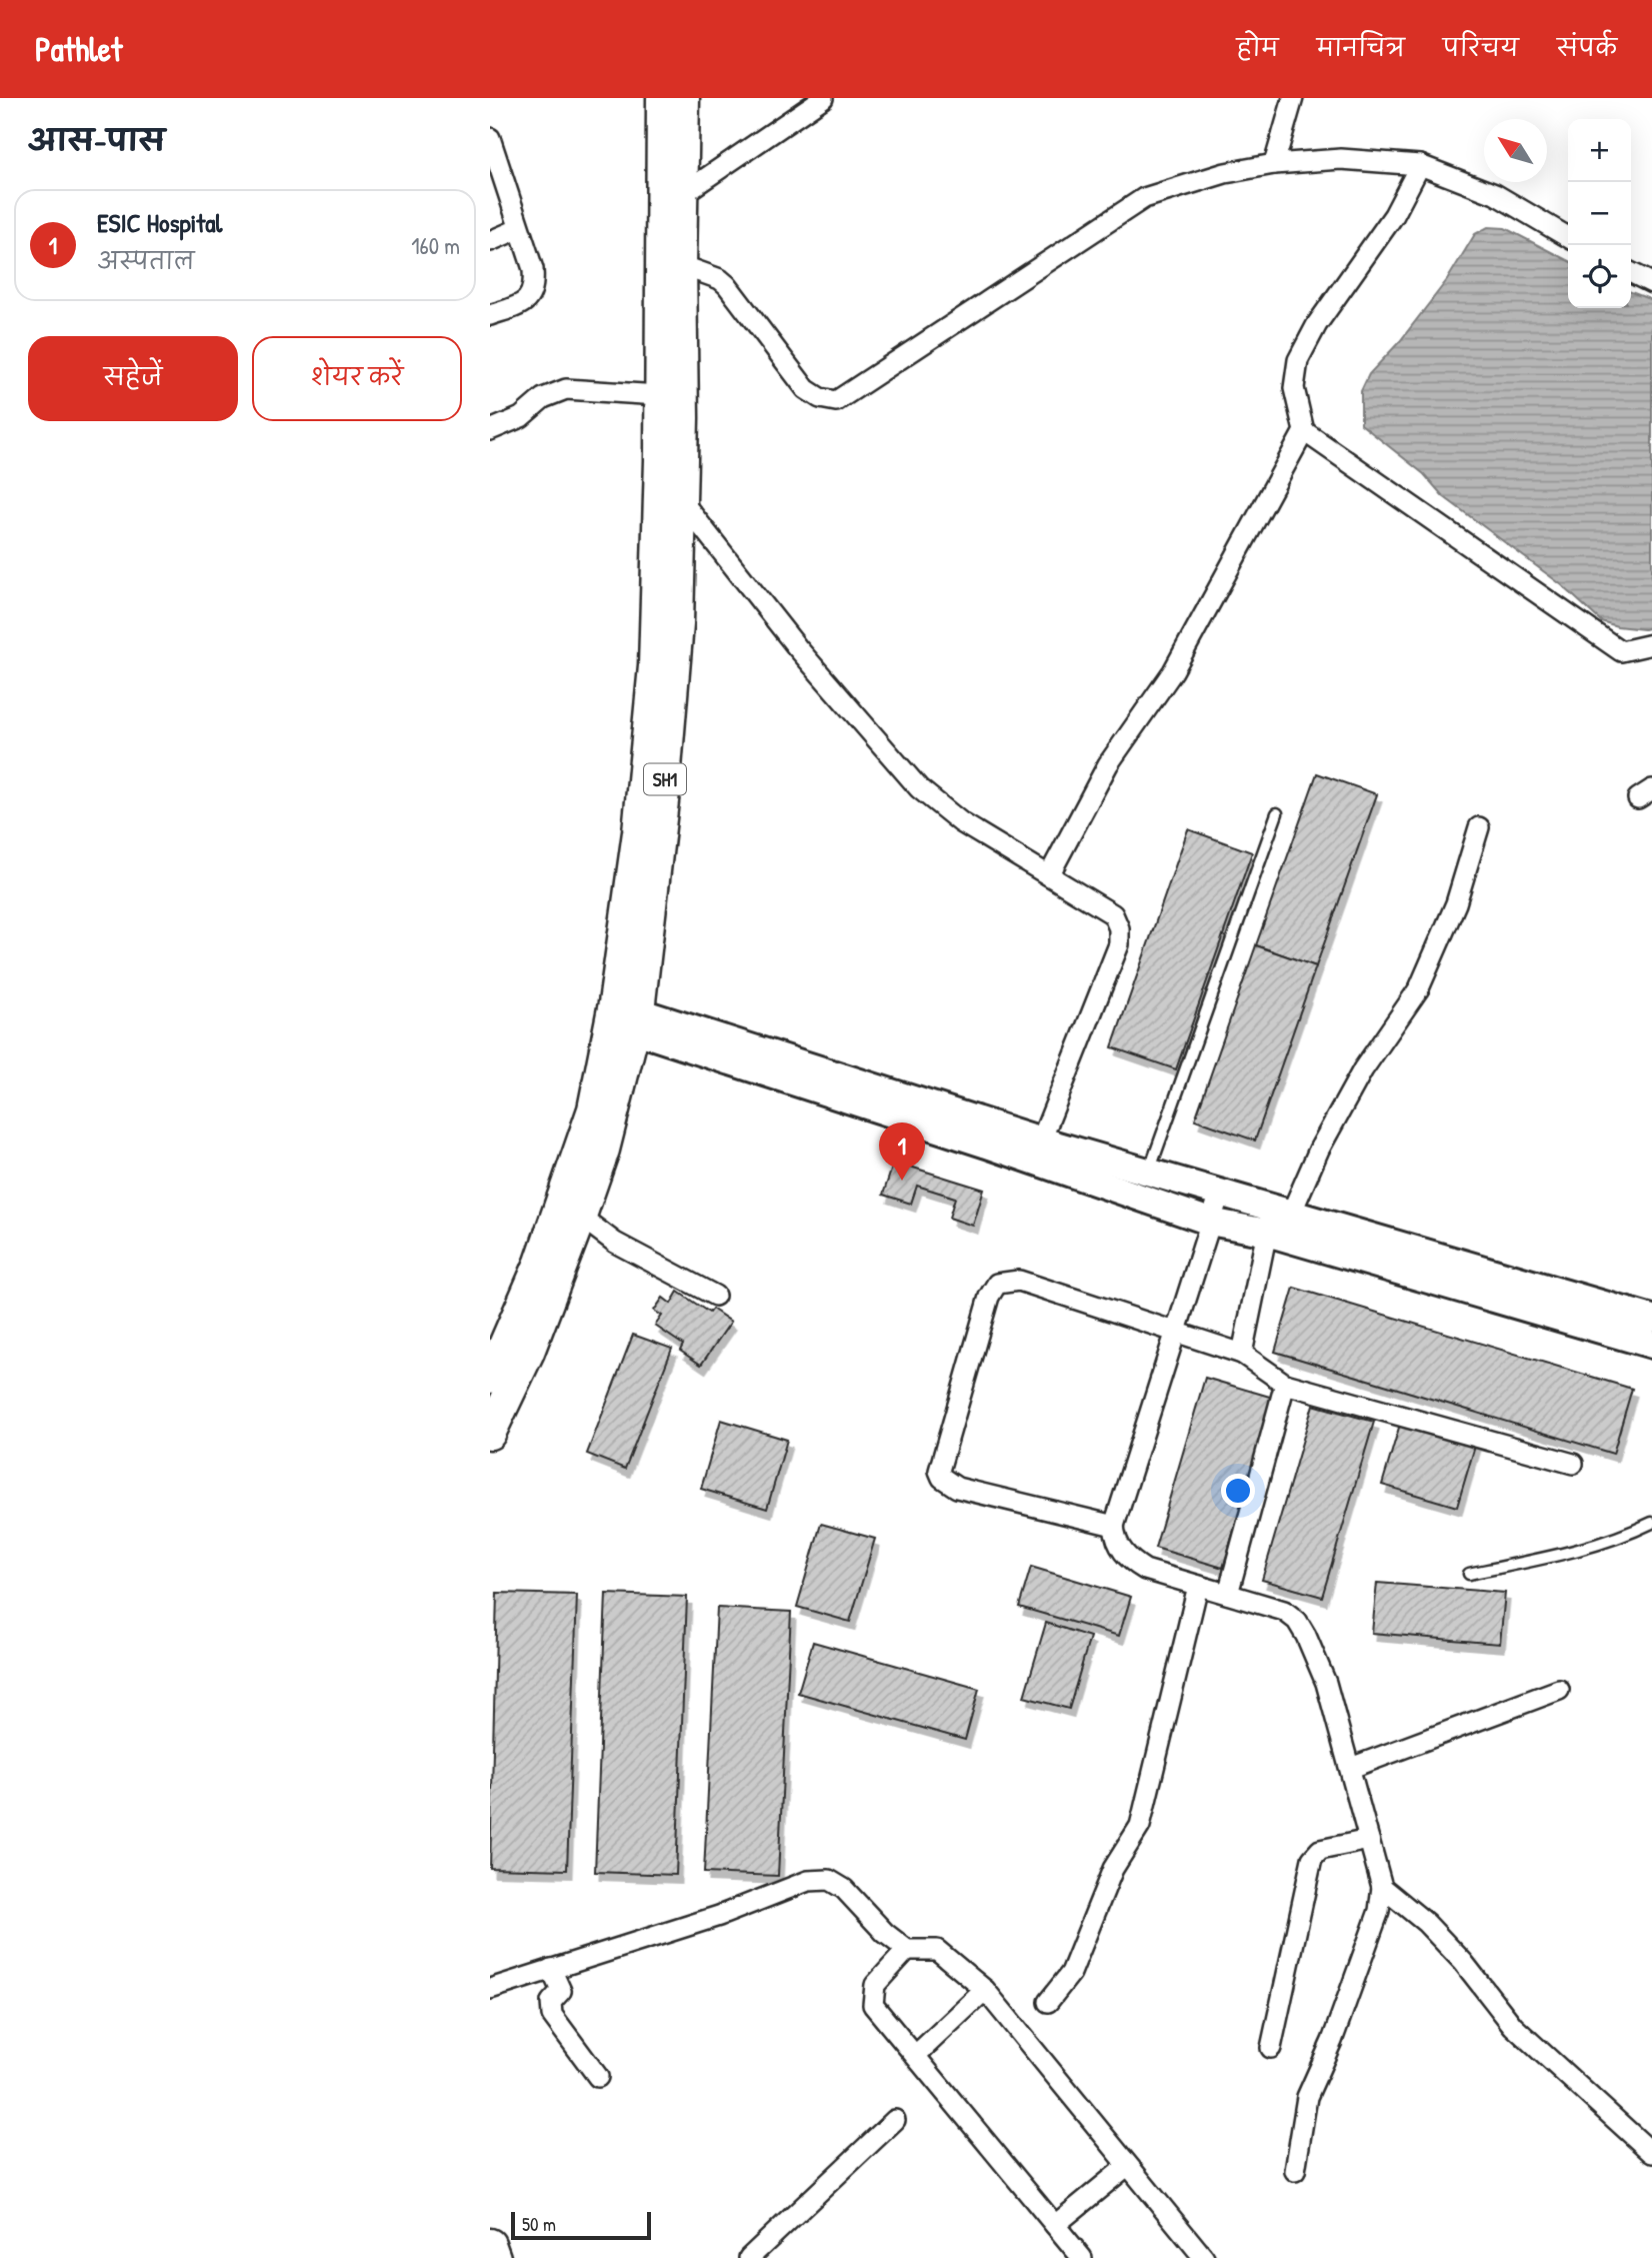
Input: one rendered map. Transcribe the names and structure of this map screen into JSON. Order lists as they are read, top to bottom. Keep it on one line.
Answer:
{"streets":{"main road":["SH1"]},"scale_bar":"50 m","north":"top left","page":{"header":"Pathlet","nav":["होम","मानचित्र","परिचय","संपर्क"],"heading":"आस-पास","map_buttons":["+","−"],"list":[{"mark":"1","name":"ESIC Hospital","note":"अस्पताल","value":"160 m"}],"buttons":["सहेजें","शेयर करें"],"pins":"1","scale":"50 m"}}
